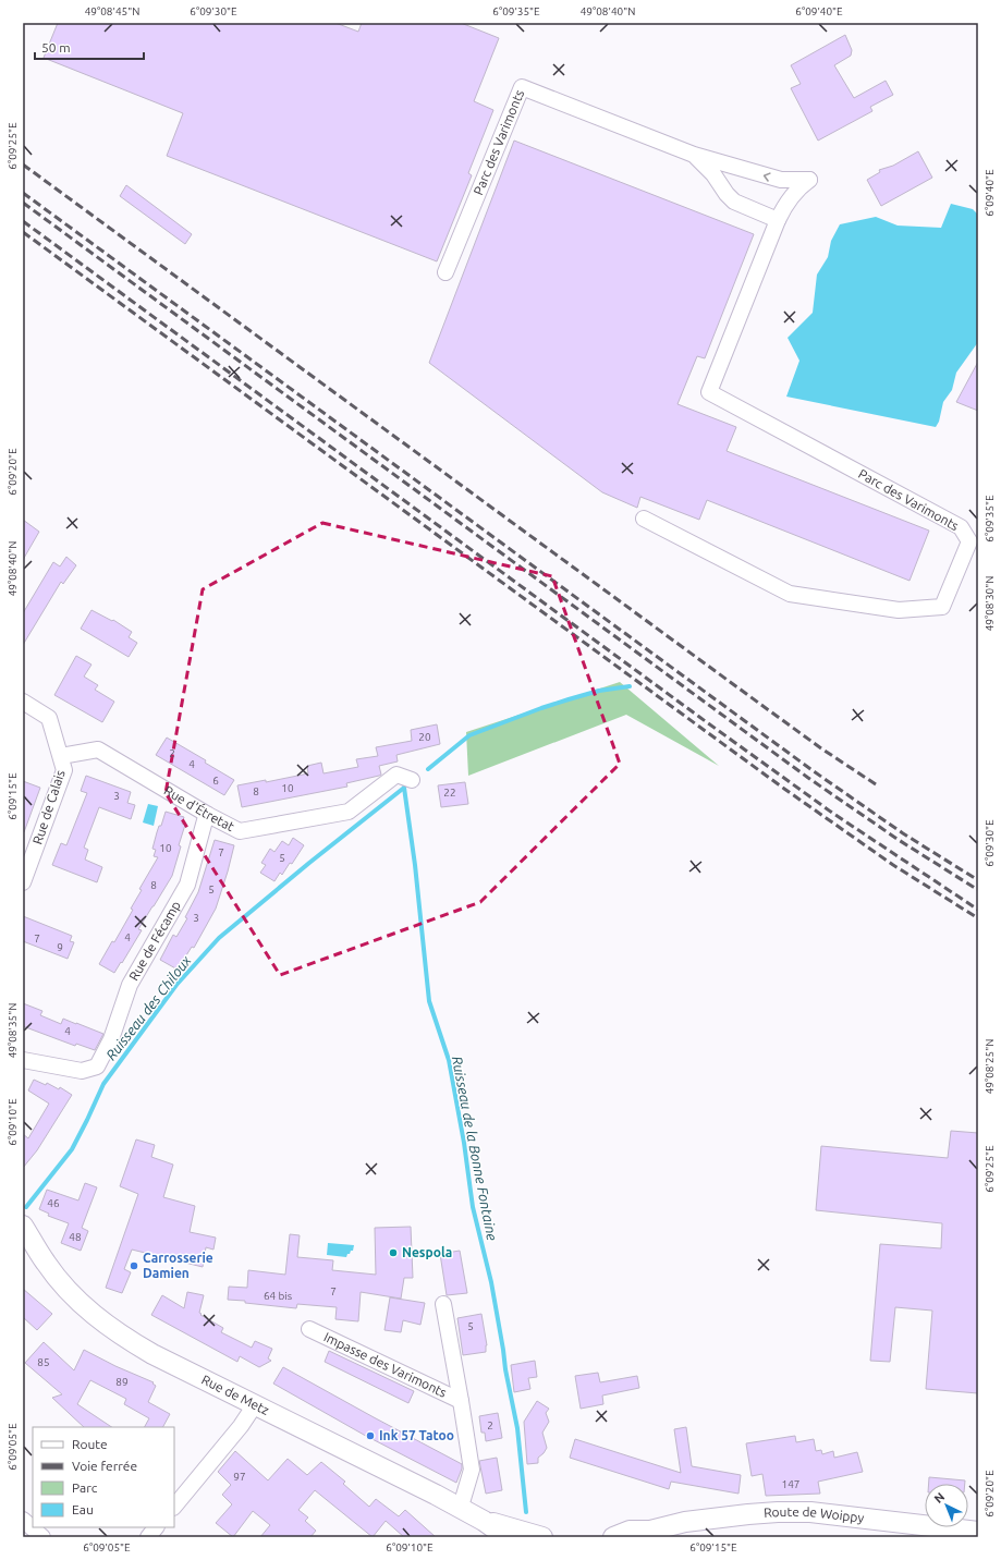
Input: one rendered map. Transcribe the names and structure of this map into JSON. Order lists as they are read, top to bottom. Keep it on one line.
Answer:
{"streets":{"street":["Parc des Varimonts","Rue de Calais","Rue d'Étretat","Rue de Fécamp","Impasse des Varimonts","Rue de Metz","Route de Woippy"]},"crossings":[["Rue de Calais","Rue d'Étretat"],["Rue d'Étretat","Rue de Fécamp"],["Impasse des Varimonts","Rue de Metz"]],"water":["Ruisseau des Chiloux","Ruisseau de la Bonne Fontaine"],"places":["Nespola","Carrosserie Damien","Ink 57 Tatoo"],"house_numbers":["20","2","4","6","10","8","22","3","10","7","5","8","5","3","4","7","9","4","46","48","7","64 bis","5","85","89","2","97","147"],"legend":["Route","Voie ferrée","Parc","Eau"],"scale_bar":"50 m","north":"top left","coordinates":["49°08'45\"N","6°09'30\"E","6°09'35\"E","49°08'40\"N","6°09'40\"E","6°09'25\"E","6°09'20\"E","49°08'30\"N","6°09'15\"E","49°08'35\"N","49°08'25\"N","6°09'10\"E","6°09'05\"E"]}
